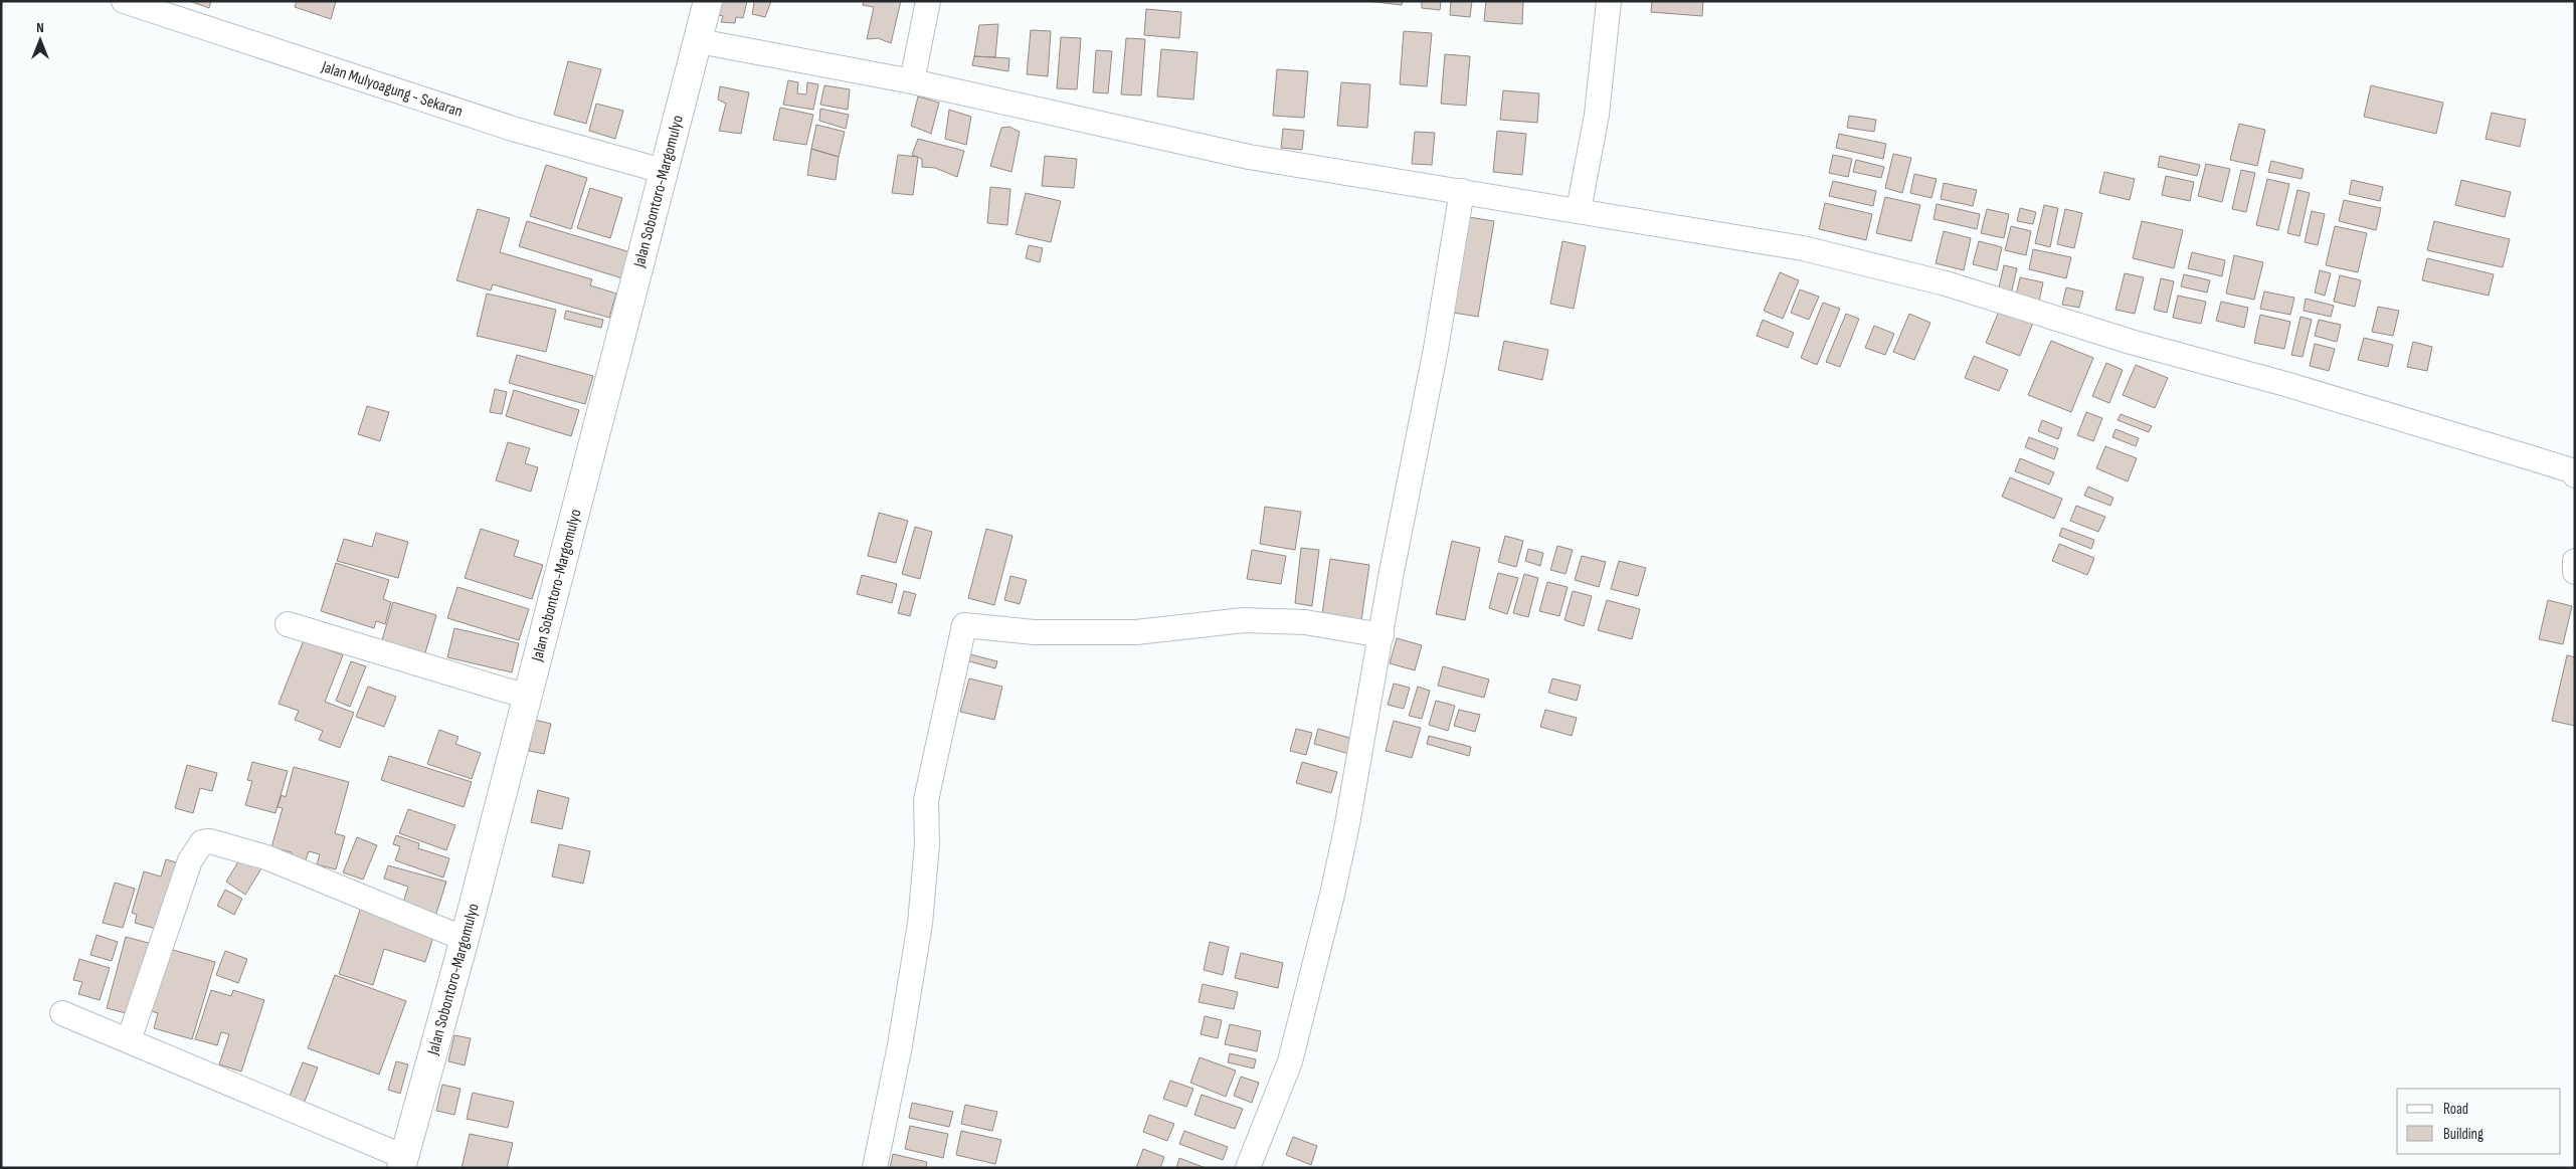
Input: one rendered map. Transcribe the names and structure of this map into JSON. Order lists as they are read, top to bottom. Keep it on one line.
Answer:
{"streets":{"street":["Jalan Mulyoagung - Sekaran","Jalan Sobontoro-Margomulyo"]},"crossings":[["Jalan Mulyoagung - Sekaran","Jalan Sobontoro-Margomulyo"]],"legend":["Road","Building"],"north":"top"}
